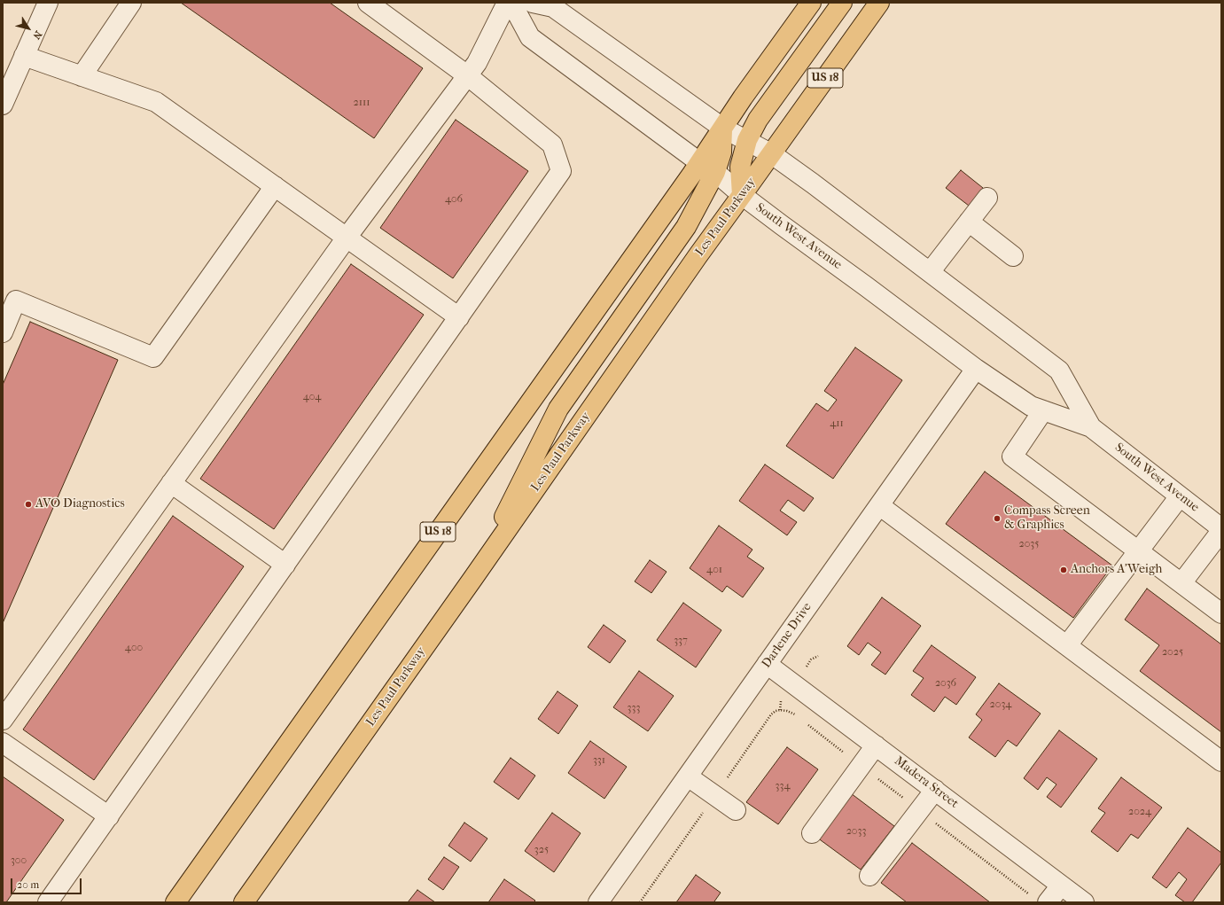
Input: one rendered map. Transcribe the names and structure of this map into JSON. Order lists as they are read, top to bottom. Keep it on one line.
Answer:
{"streets":{"main road":["US 18","Les Paul Parkway"],"street":["South West Avenue","Darlene Drive","Madera Street"]},"crossings":[["US 18","South West Avenue"],["Les Paul Parkway","South West Avenue"],["South West Avenue","Darlene Drive"],["Darlene Drive","Madera Street"]],"places":["AVO Diagnostics","Compass Screen & Graphics","Anchors A'Weigh"],"house_numbers":["2111","406","404","411","2035","401","337","400","2025","2036","2034","333","331","334","2024","2033","325","300"],"scale_bar":"20 m","north":"bottom right"}
